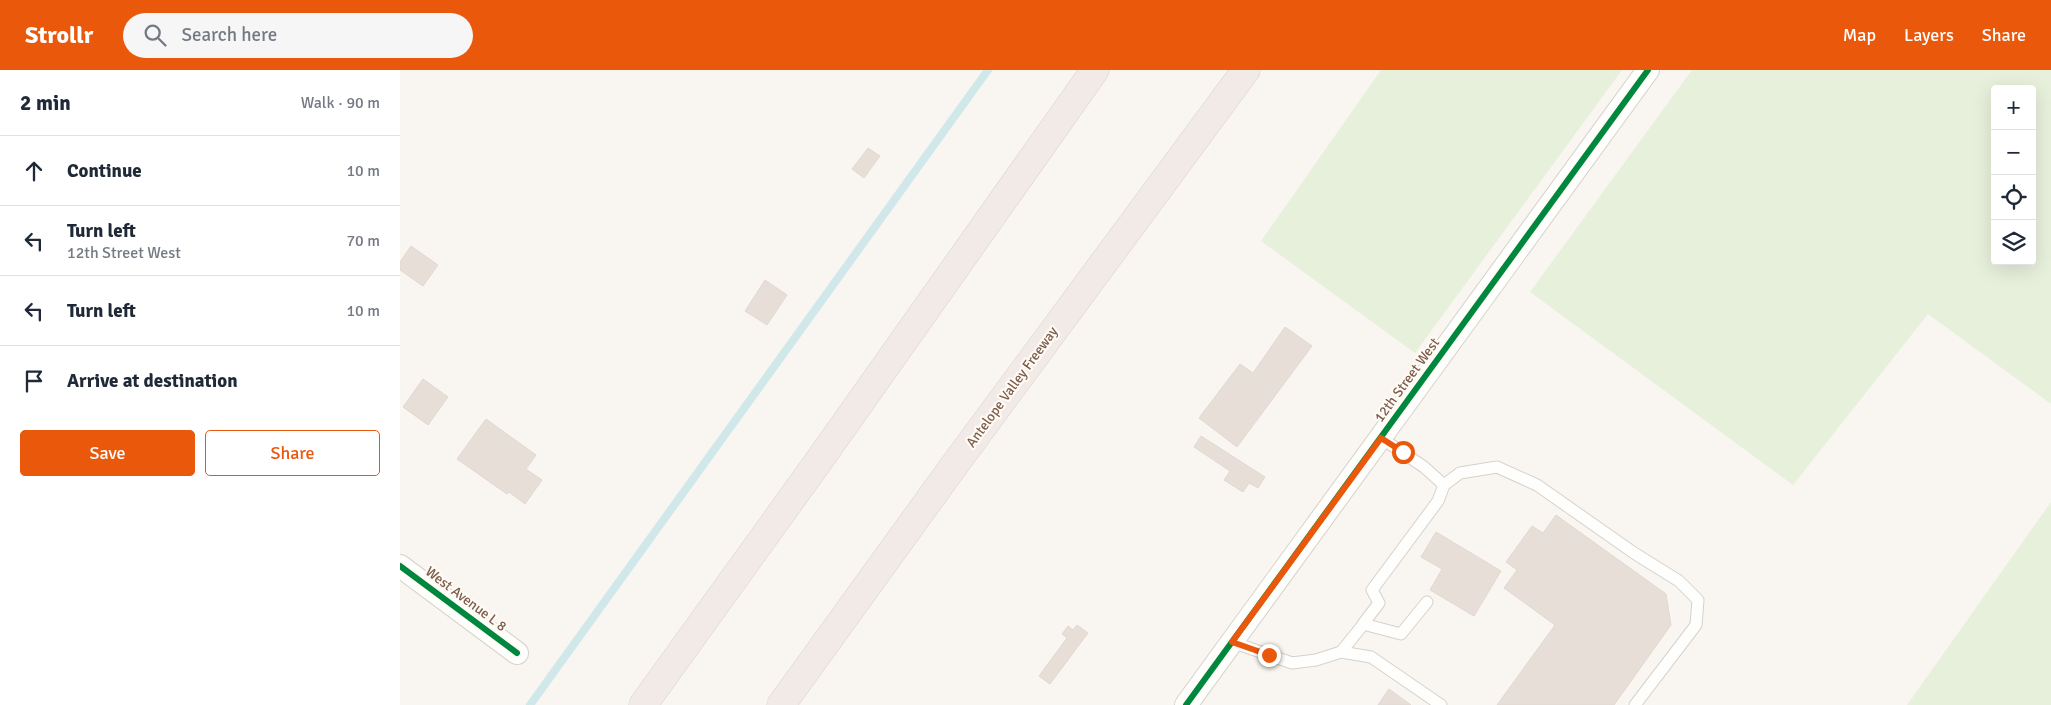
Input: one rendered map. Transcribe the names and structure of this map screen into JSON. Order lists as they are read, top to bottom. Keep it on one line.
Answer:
{"streets":{"highway":["Antelope Valley Freeway"],"street":["12th Street West","West Avenue L 8"]},"page":{"header":"Strollr","search":"Search here","nav":["Map","Layers","Share"],"heading":["2 min","Walk · 90 m"],"map_buttons":["+","−"],"list":[["Continue","10 m"],["Turn left","12th Street West","70 m"],["Turn left","10 m"],"Arrive at destination"],"buttons":["Save","Share"]}}
